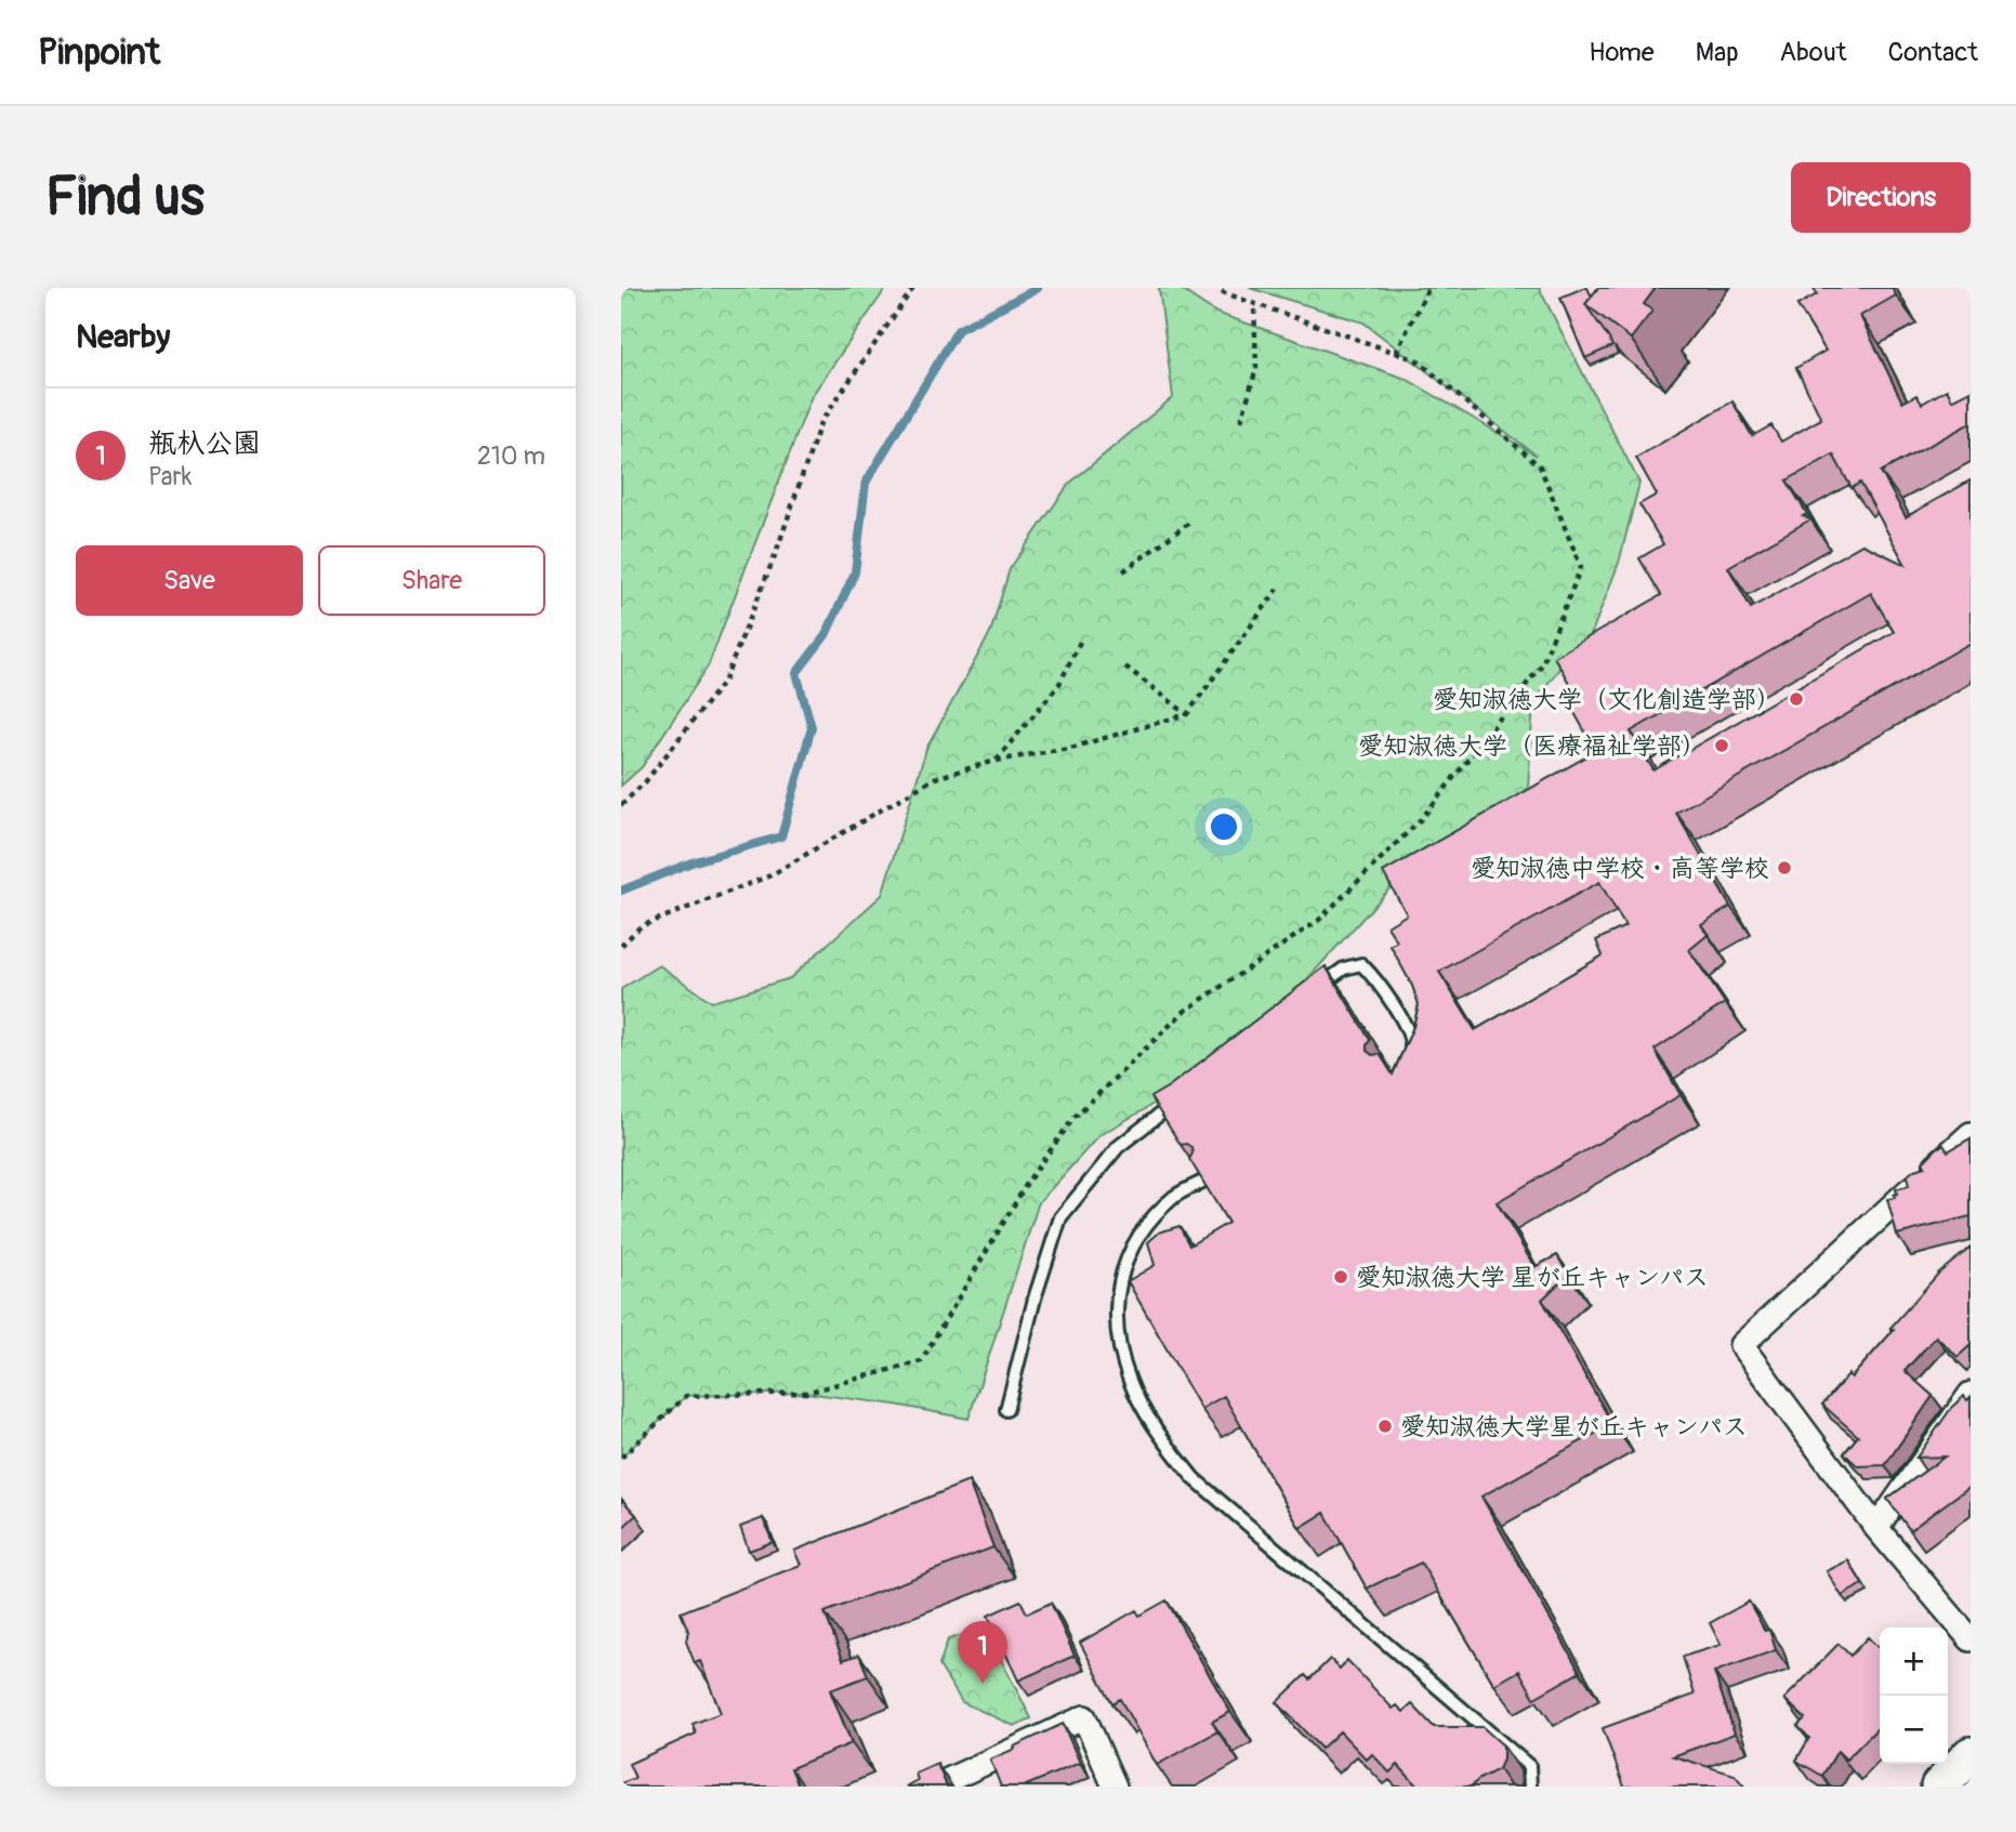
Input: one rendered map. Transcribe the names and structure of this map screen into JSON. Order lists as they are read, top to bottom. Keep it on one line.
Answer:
{"places":["愛知淑徳大学（文化創造学部）","愛知淑徳大学（医療福祉学部）","愛知淑徳中学校・高等学校","愛知淑徳大学 星が丘キャンパス","愛知淑徳大学星が丘キャンパス"],"page":{"header":"Pinpoint","nav":["Home","Map","About","Contact"],"buttons":["Directions",["Save","Share"]],"title":"Find us","heading":"Nearby","list":[{"mark":"1","name":"瓶杁公園","note":"Park","value":"210 m"}],"pins":"1","map_buttons":["+","−"]}}
